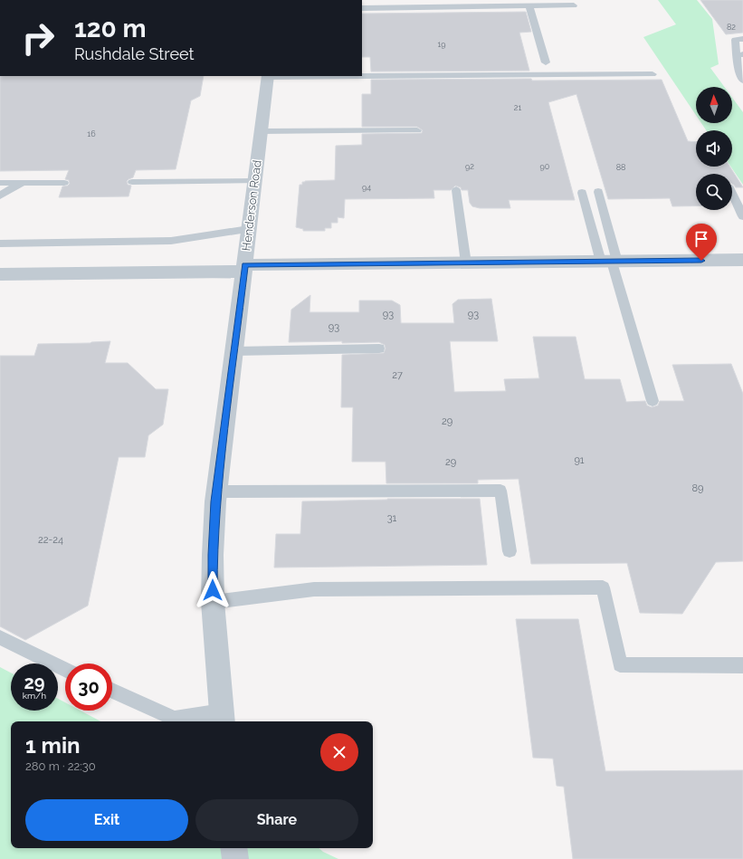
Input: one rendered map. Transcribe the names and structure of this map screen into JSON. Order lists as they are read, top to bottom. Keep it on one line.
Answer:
{"streets":{"street":["Henderson Road"]},"house_numbers":["82","19","21","16","92","90","88","94","93","93","93","27","29","91","29","89","31","22-24"],"north":"top","page":{"turn":["120 m","Rushdale Street"],"speed":"29 km/h","limit":"30","heading":["1 min","280 m · 22:30"],"buttons":["Exit","Share"]}}
